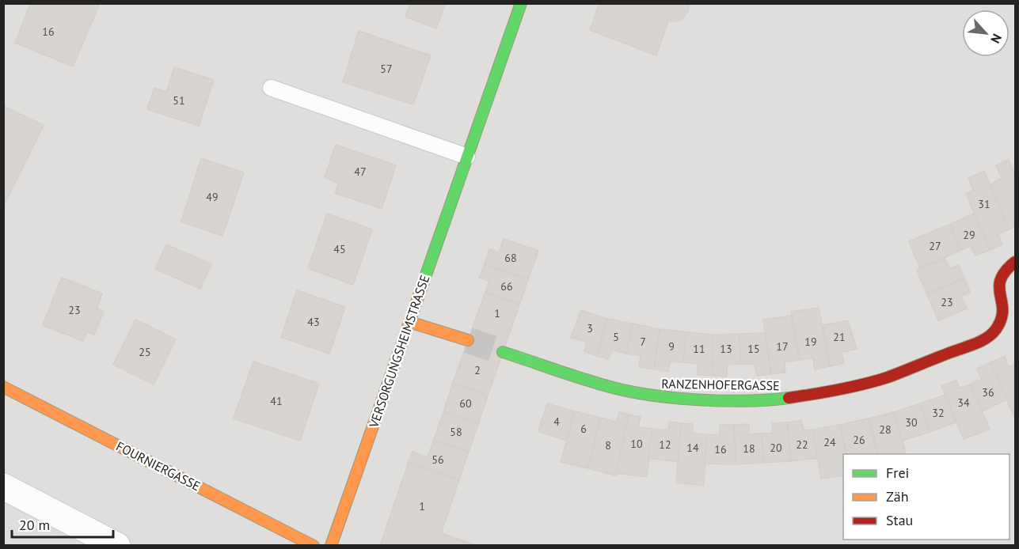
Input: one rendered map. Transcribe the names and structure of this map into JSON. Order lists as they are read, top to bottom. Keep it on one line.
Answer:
{"streets":{"street":["VERSORGUNGSHEIMSTRASSE","RANZENHOFERGASSE","FOURNIERGASSE"]},"house_numbers":["16","57","51","47","49","31","29","27","45","68","66","23","23","1","43","3","5","21","7","19","9","17","11","13","15","25","2","36","41","34","60","32","4","30","6","28","58","26","24","10","12","22","8","14","20","18","16","56","1"],"legend":["Frei","Zäh","Stau"],"scale_bar":"20 m","north":"bottom right"}
